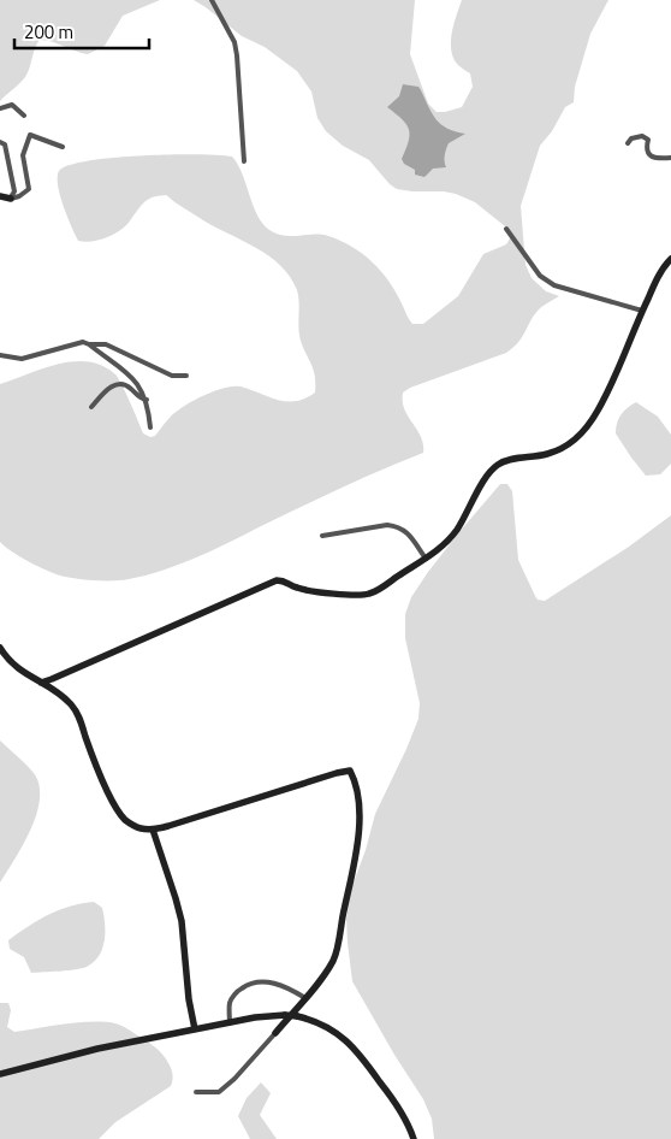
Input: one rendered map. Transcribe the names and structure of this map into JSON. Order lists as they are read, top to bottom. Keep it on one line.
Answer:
{"scale_bar":"200 m"}
